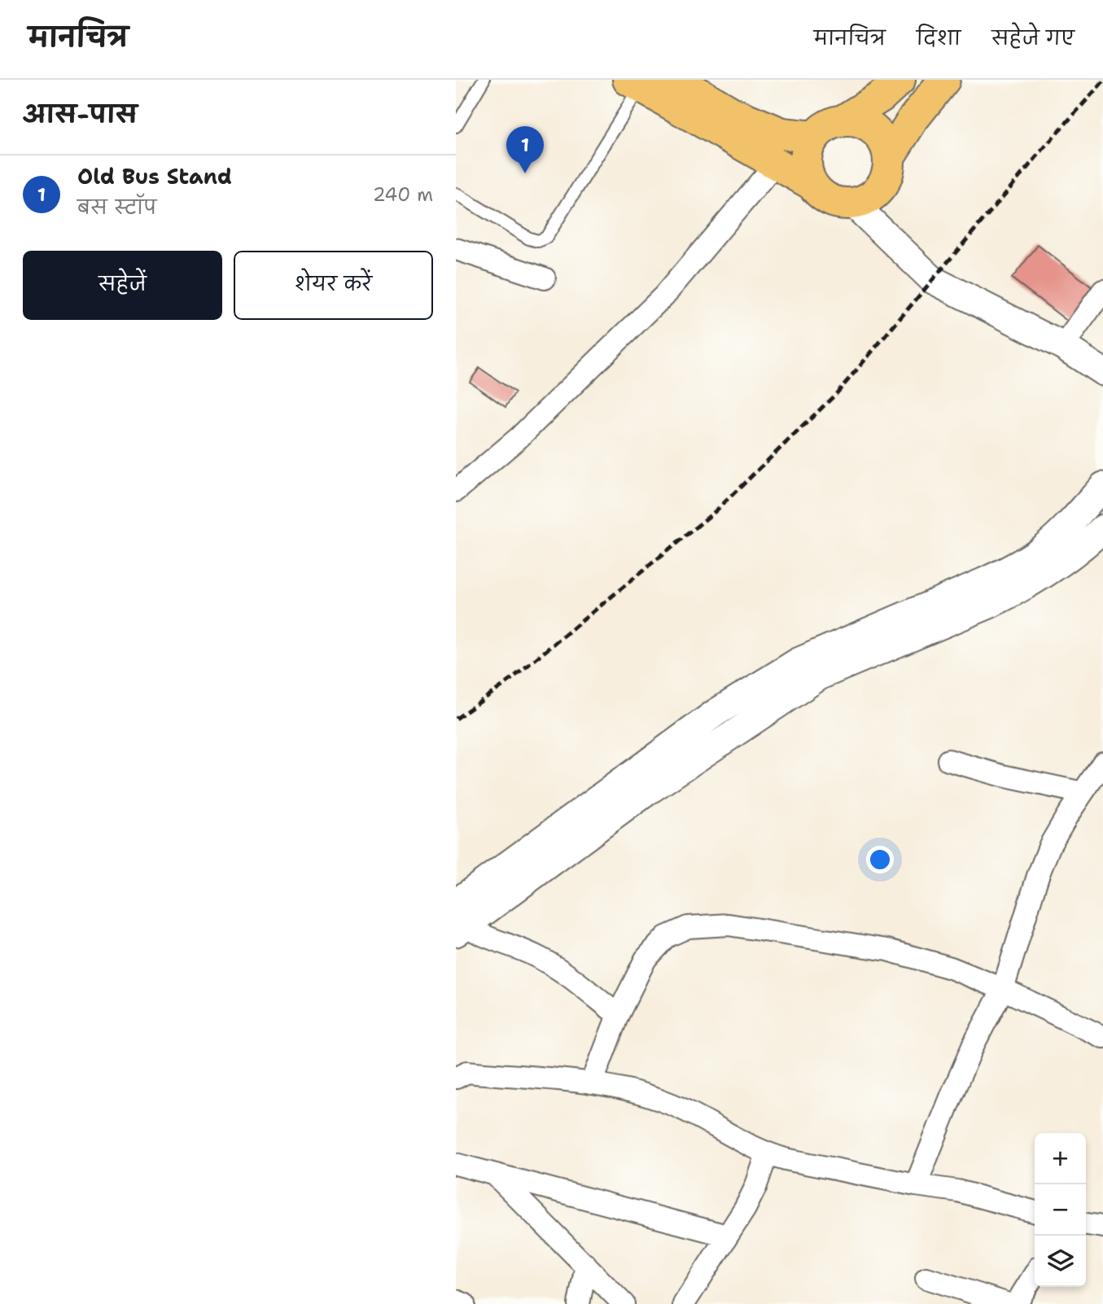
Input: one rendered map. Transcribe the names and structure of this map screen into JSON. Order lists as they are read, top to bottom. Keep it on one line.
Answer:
{"page":{"header":"मानचित्र","nav":["मानचित्र","दिशा","सहेजे गए"],"heading":"आस-पास","pins":"1","list":[{"mark":"1","name":"Old Bus Stand","note":"बस स्टॉप","value":"240 m"}],"buttons":["सहेजें","शेयर करें"],"map_buttons":["+","−"]}}
